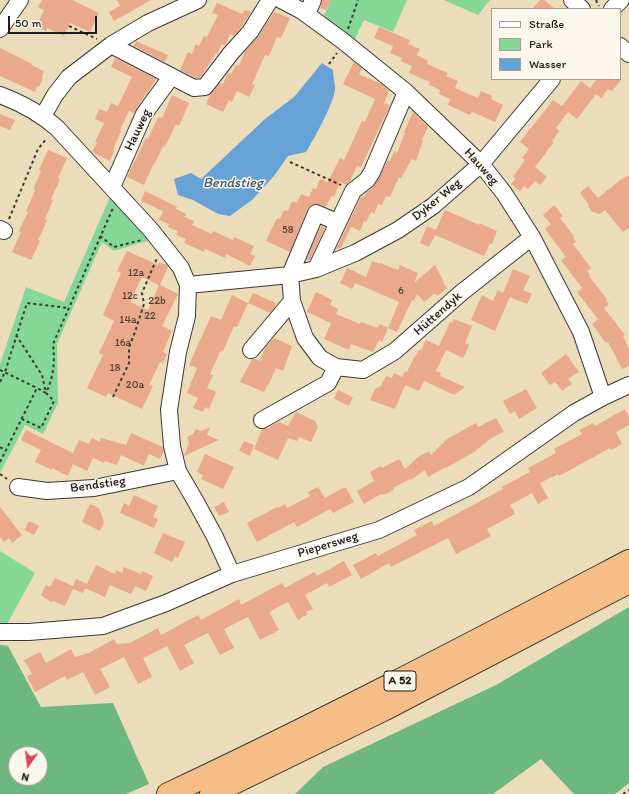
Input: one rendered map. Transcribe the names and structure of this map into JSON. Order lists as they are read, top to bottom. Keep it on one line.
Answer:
{"streets":{"highway":["A 52"],"street":["Hauweg","Dyker Weg","Hüttendyk","Bendstieg","Piepersweg"]},"crossings":[["Hauweg","Dyker Weg"],["Hauweg","Hüttendyk"],["Hauweg","Piepersweg"],["Dyker Weg","Hüttendyk"]],"water":["Bendstieg"],"house_numbers":["58","12a","6","12c","22b","22","14a","16a","18","20a"],"legend":["Straße","Park","Wasser"],"scale_bar":"50 m","north":"bottom"}
